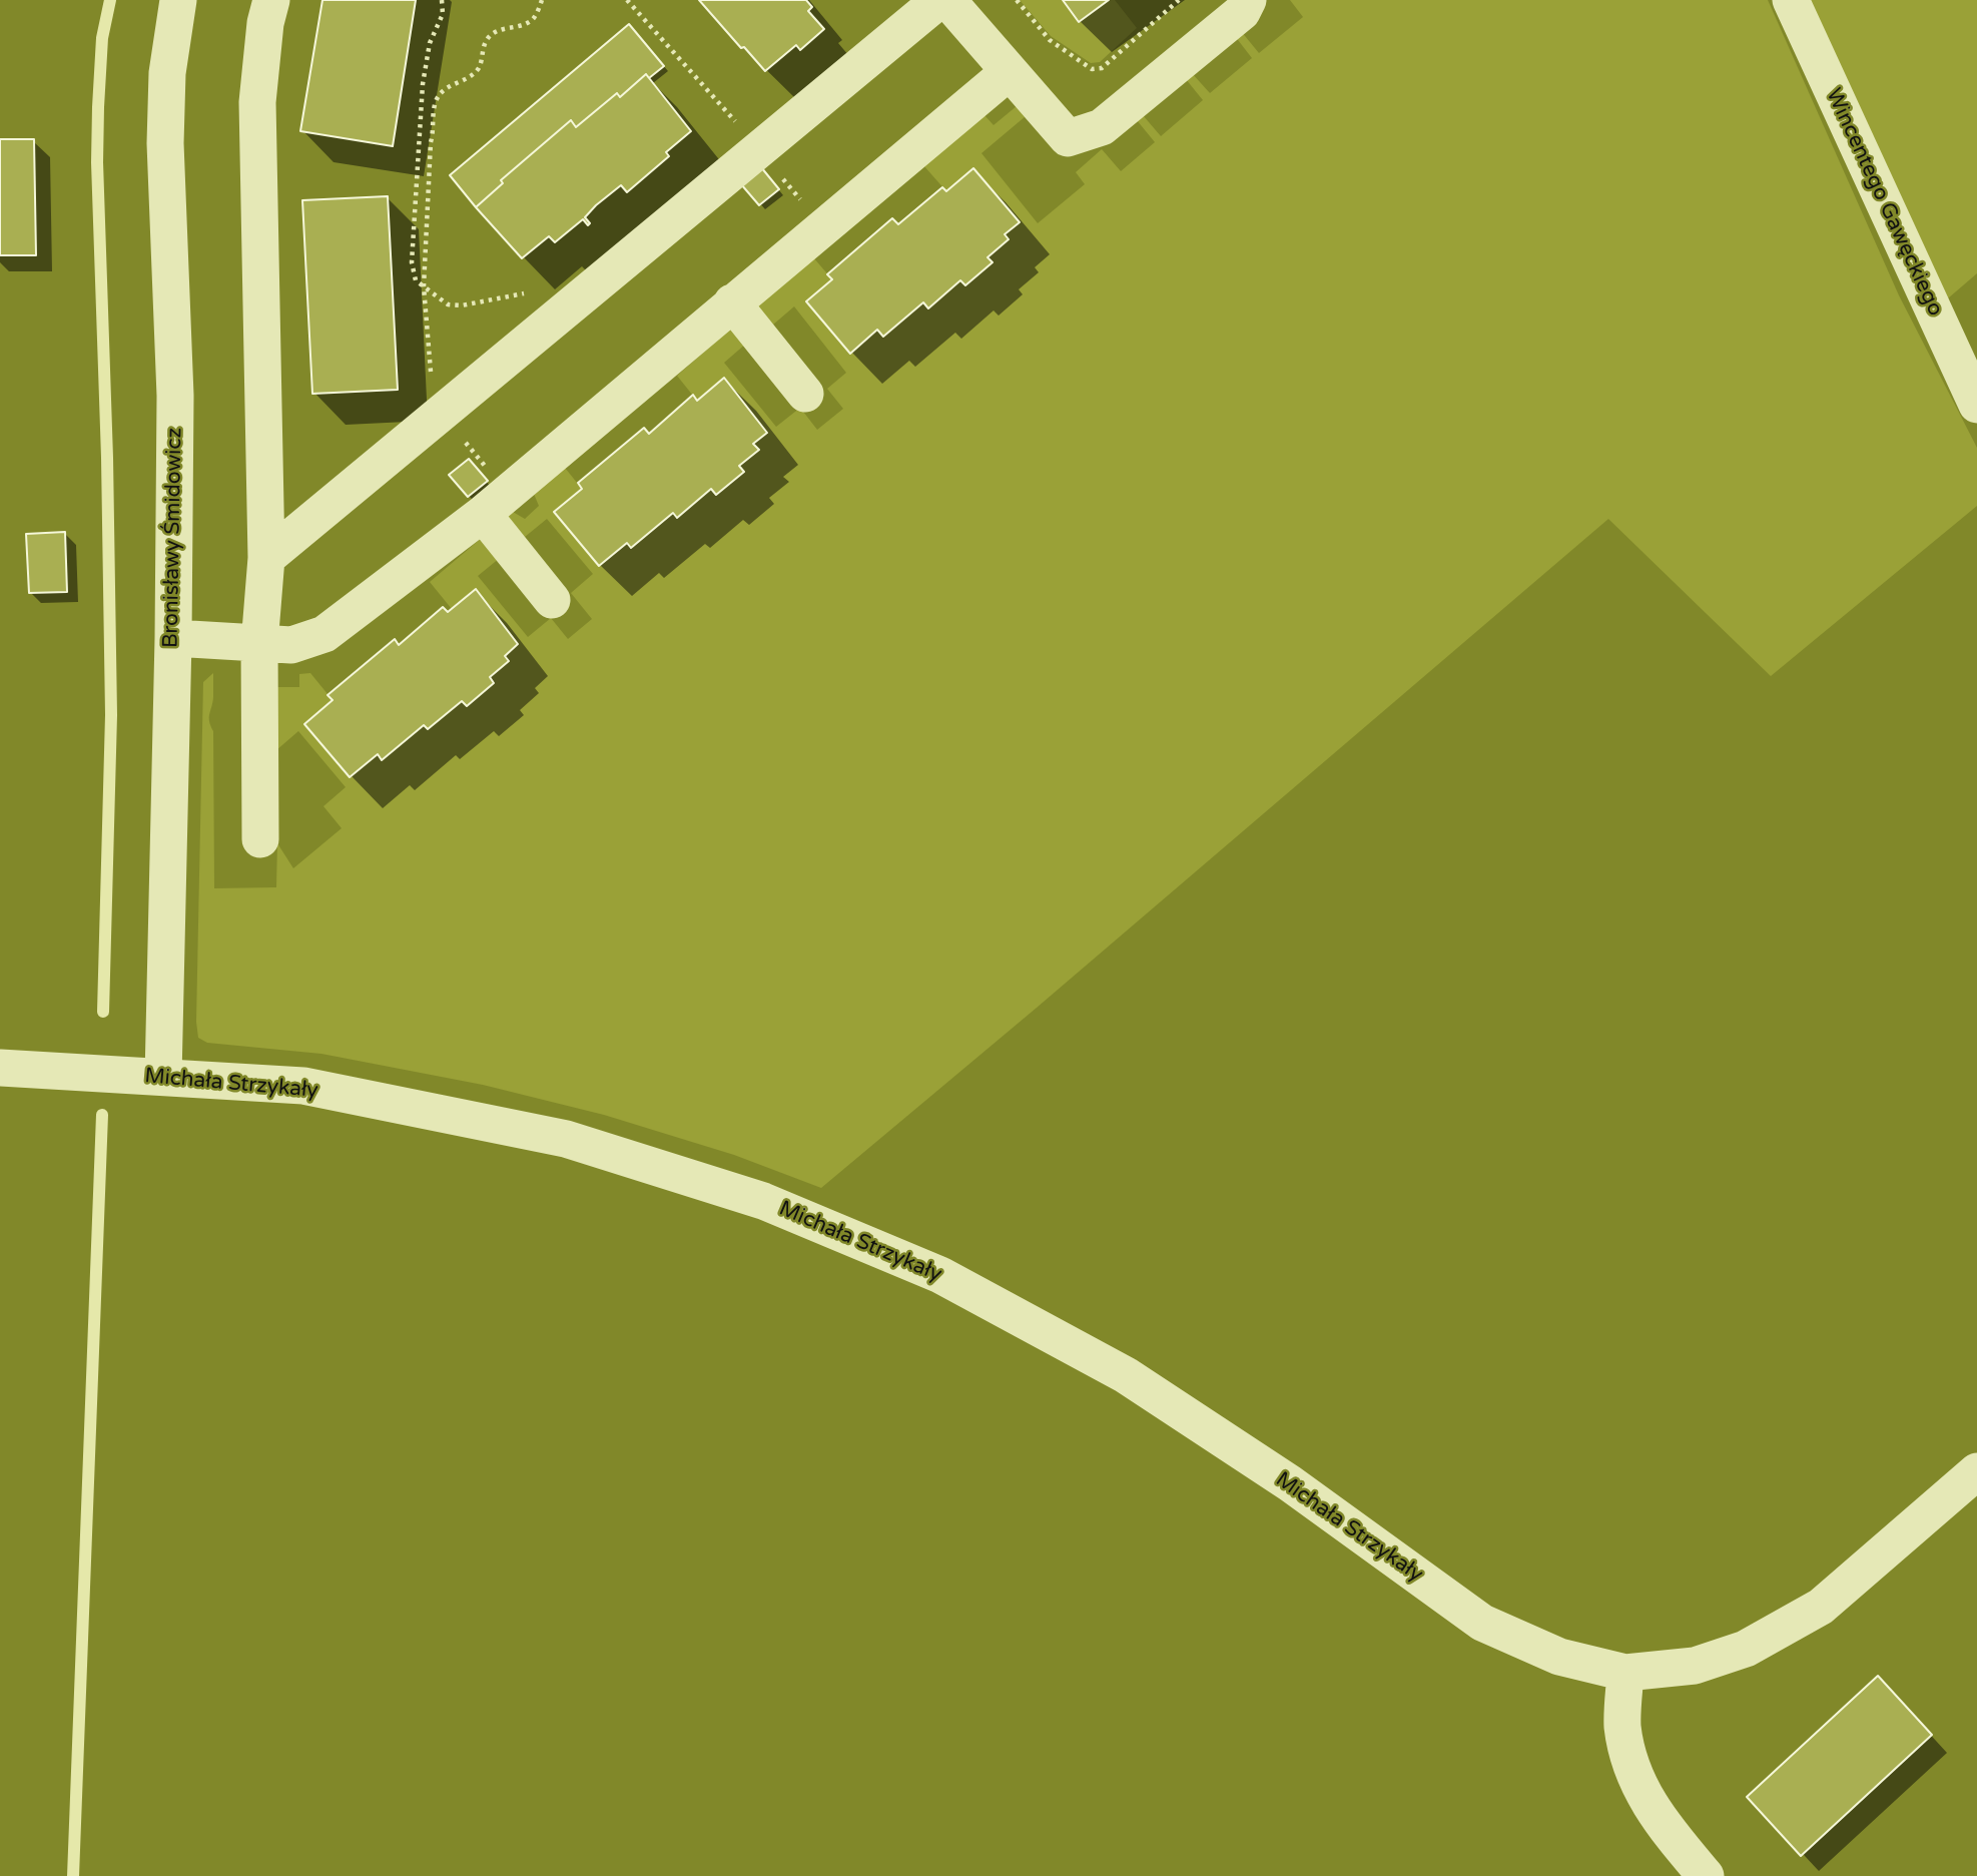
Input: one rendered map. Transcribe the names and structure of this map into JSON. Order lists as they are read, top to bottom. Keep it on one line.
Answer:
{"streets":{"street":["Wincentego Gawęckiego","Bronisławy Śmidowicz","Michała Strzykały"]},"crossings":[["Bronisławy Śmidowicz","Michała Strzykały"]]}
